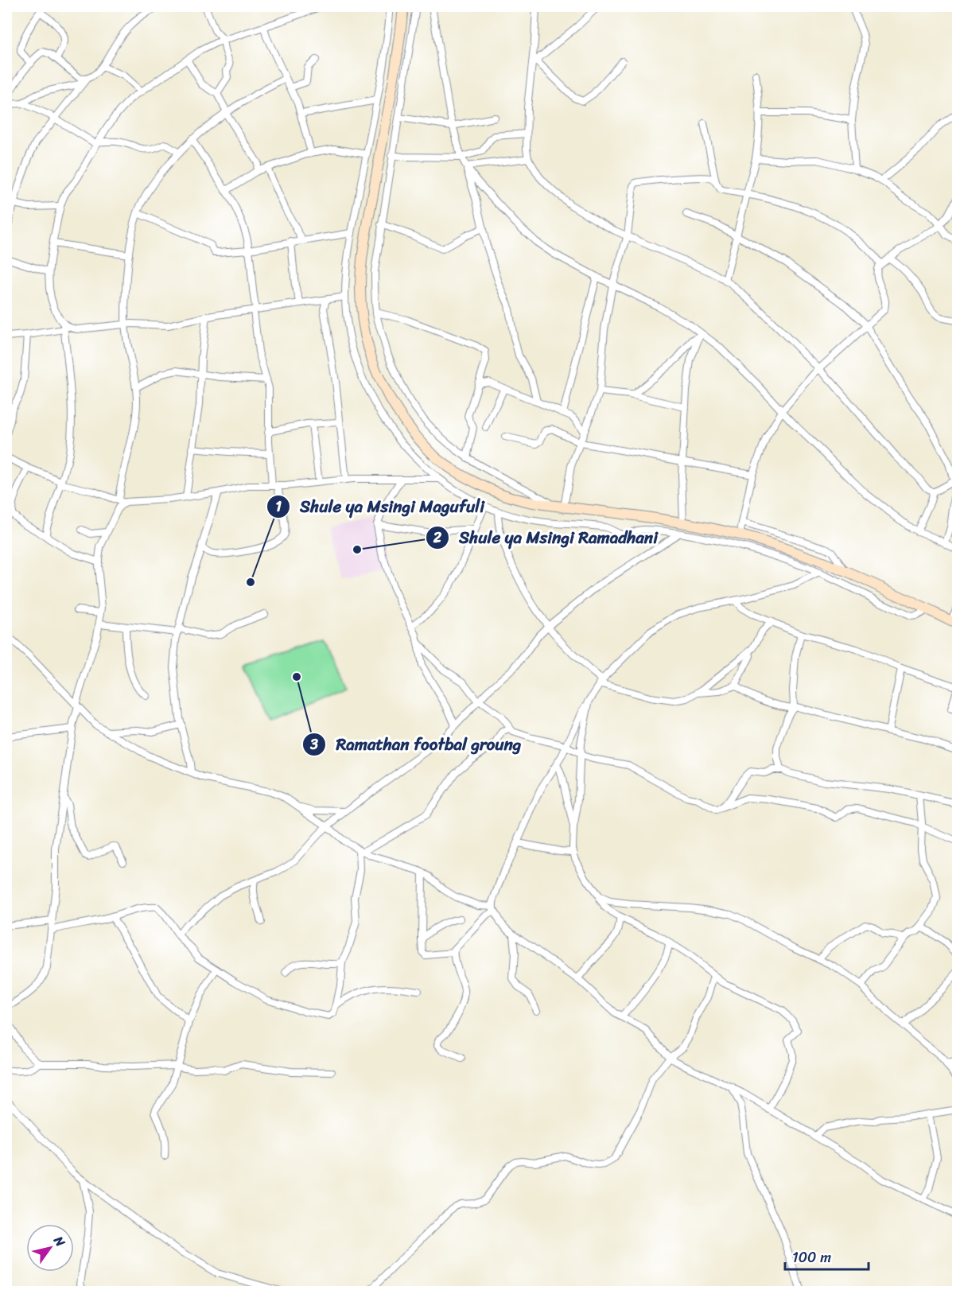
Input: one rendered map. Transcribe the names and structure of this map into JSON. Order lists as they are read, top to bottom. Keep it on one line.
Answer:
{"places":["Shule ya Msingi Ramadhani","Shule ya Msingi Magufuli","Ramathan footbal groung"],"scale_bar":"100 m","north":"top right"}
